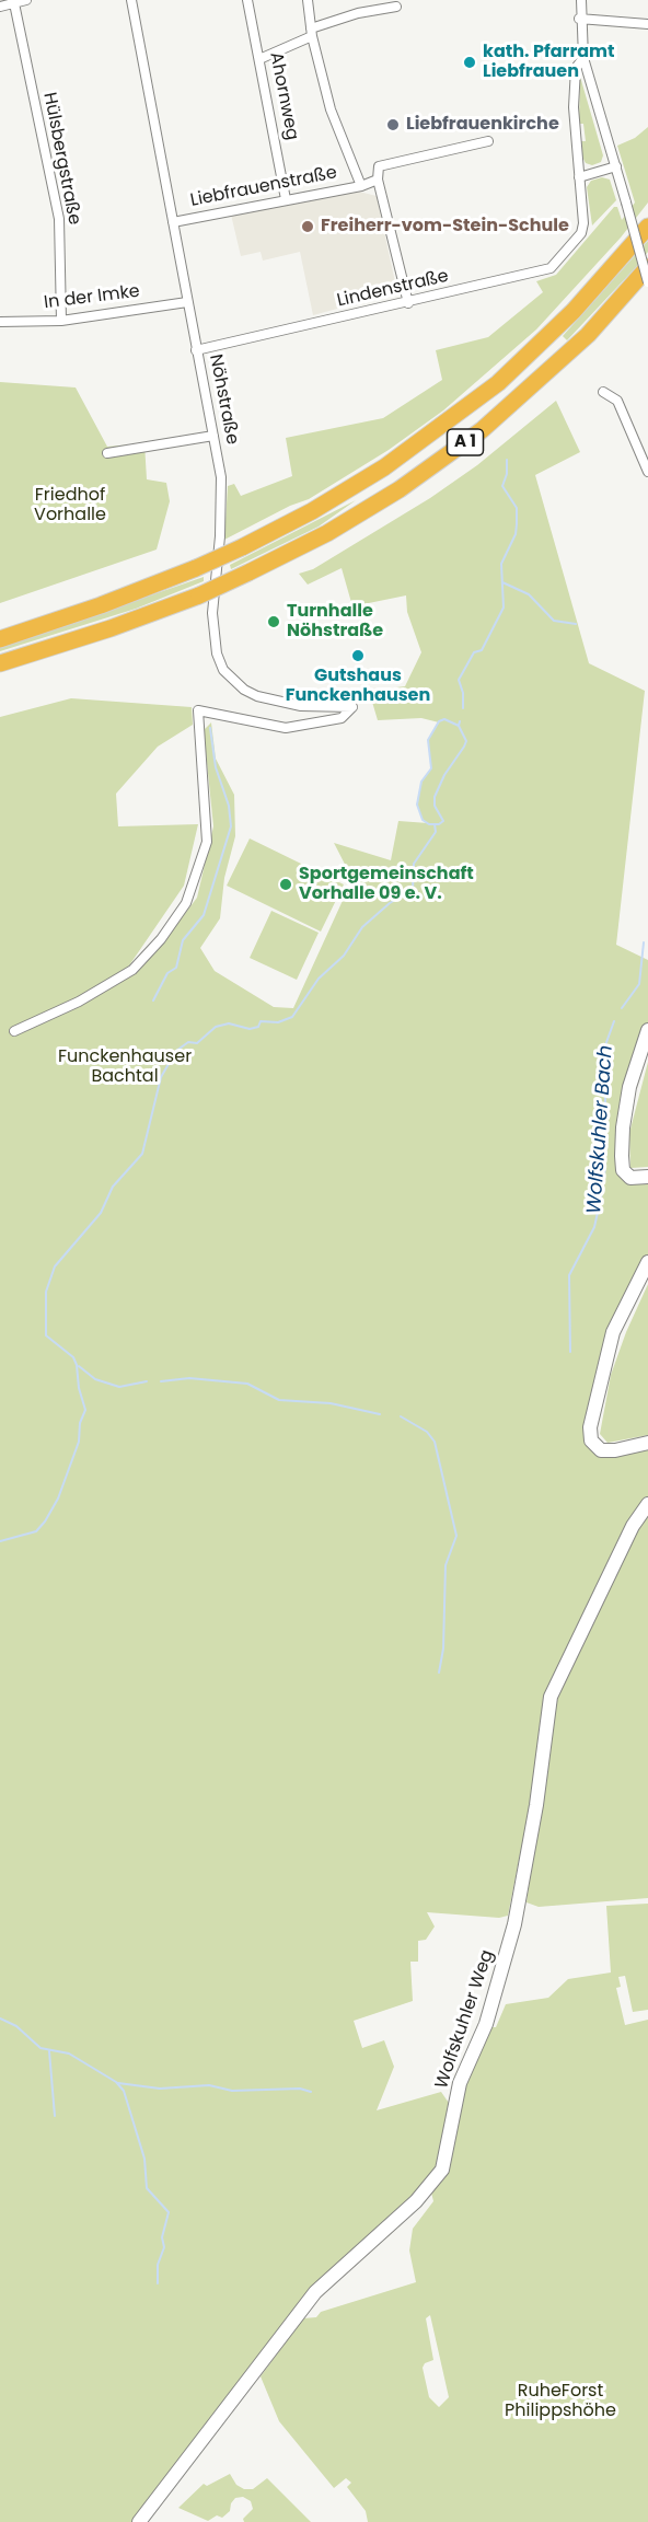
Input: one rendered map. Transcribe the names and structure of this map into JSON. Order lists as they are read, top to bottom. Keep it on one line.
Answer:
{"streets":{"highway":["A 1"],"street":["Ahornweg","Hülsbergstraße","Liebfrauenstraße","Lindenstraße","In der Imke","Nöhstraße","Wolfskuhler Weg"]},"crossings":[["Ahornweg","Liebfrauenstraße"],["Hülsbergstraße","In der Imke"],["Liebfrauenstraße","Nöhstraße"],["Lindenstraße","Nöhstraße"],["In der Imke","Nöhstraße"]],"water":["Wolfskuhler Bach"],"parks":["Friedhof Vorhalle","Funckenhauser Bachtal","RuheForst Philippshöhe"],"places":["kath. Pfarramt Liebfrauen","Liebfrauenkirche","Freiherr-vom-Stein-Schule","Turnhalle Nöhstraße","Gutshaus Funckenhausen","Sportgemeinschaft Vorhalle 09 e. V."]}
